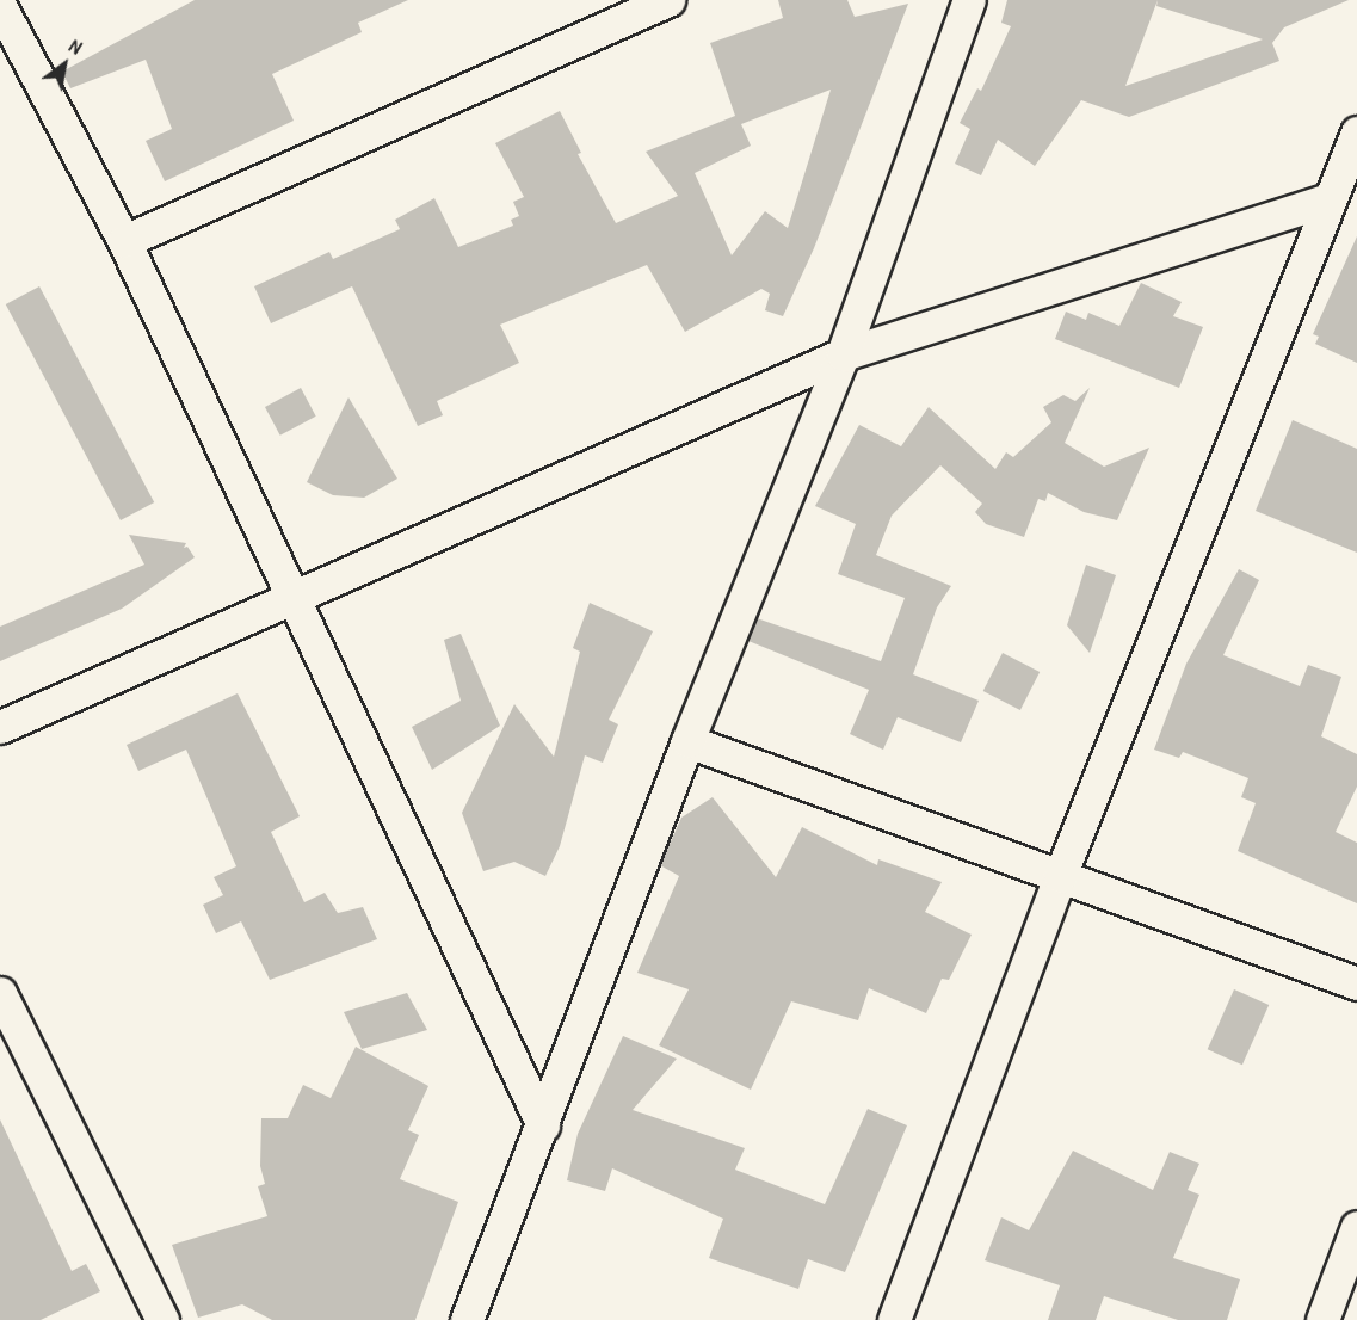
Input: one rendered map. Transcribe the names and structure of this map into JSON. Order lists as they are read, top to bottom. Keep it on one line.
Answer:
{"north":"top right"}
